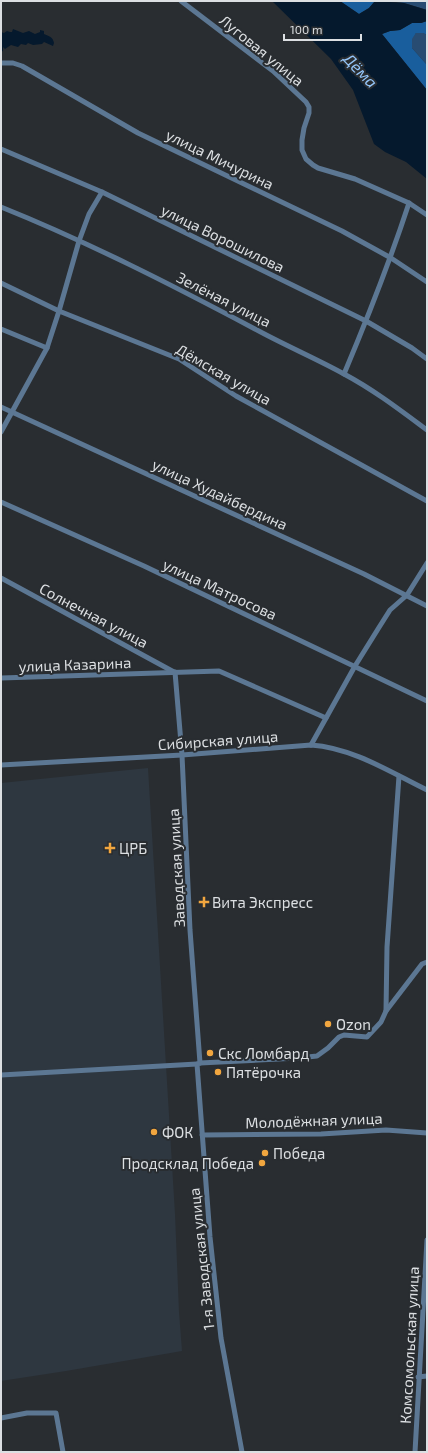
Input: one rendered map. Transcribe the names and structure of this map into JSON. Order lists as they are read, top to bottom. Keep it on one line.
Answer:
{"streets":{"street":["Луговая улица","улица Мичурина","улица Ворошилова","Зелёная улица","Дёмская улица","улица Худайбердина","улица Матросова","Солнечная улица","улица Казарина","Сибирская улица","Заводская улица","Молодёжная улица","1-я Заводская улица","Комсомольская улица"]},"crossings":[["Солнечная улица","улица Казарина"],["Солнечная улица","Заводская улица"],["улица Казарина","Заводская улица"],["Сибирская улица","Заводская улица"],["Заводская улица","1-я Заводская улица"],["Молодёжная улица","1-я Заводская улица"]],"water":["Дёма"],"places":{"health":["ЦРБ","Вита Экспресс"],"other":["Ozon","Скс Ломбард","Пятёрочка","ФОК","Победа","Продсклад Победа"]},"scale_bar":"100 m"}
